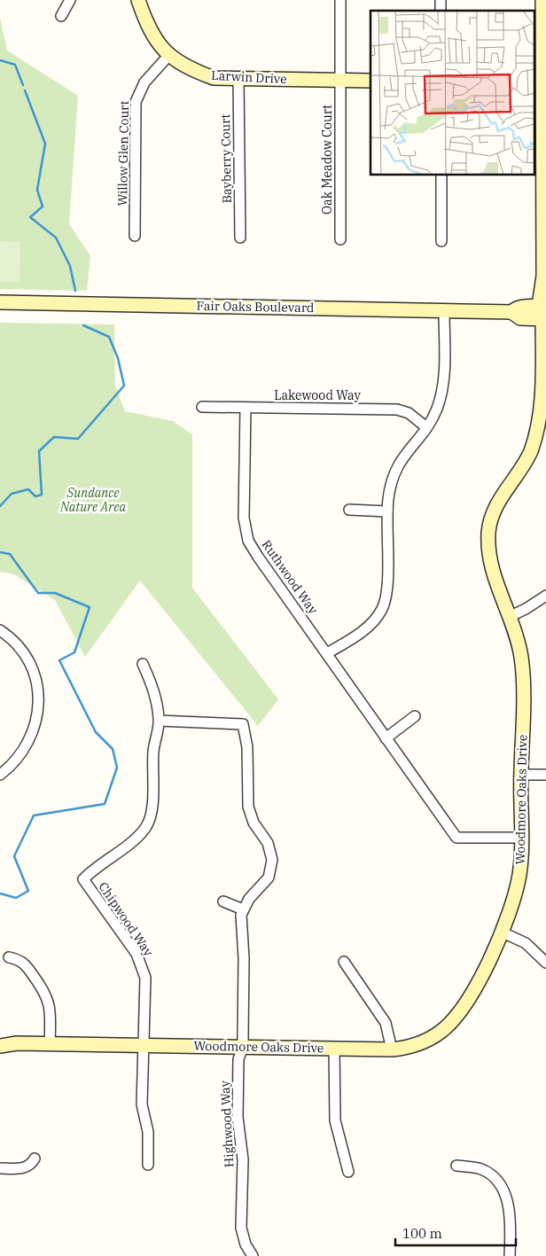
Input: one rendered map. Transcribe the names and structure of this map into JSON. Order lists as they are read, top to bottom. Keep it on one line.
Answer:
{"streets":{"street":["Larwin Drive","Willow Glen Court","Bayberry Court","Oak Meadow Court","Fair Oaks Boulevard","Lakewood Way","Ruthwood Way","Woodmore Oaks Drive","Chipwood Way","Highwood Way"]},"crossings":[["Larwin Drive","Willow Glen Court"],["Larwin Drive","Bayberry Court"],["Larwin Drive","Oak Meadow Court"],["Fair Oaks Boulevard","Woodmore Oaks Drive"],["Lakewood Way","Ruthwood Way"],["Ruthwood Way","Woodmore Oaks Drive"],["Woodmore Oaks Drive","Chipwood Way"],["Woodmore Oaks Drive","Highwood Way"]],"parks":["Sundance Nature Area"],"scale_bar":"100 m"}
